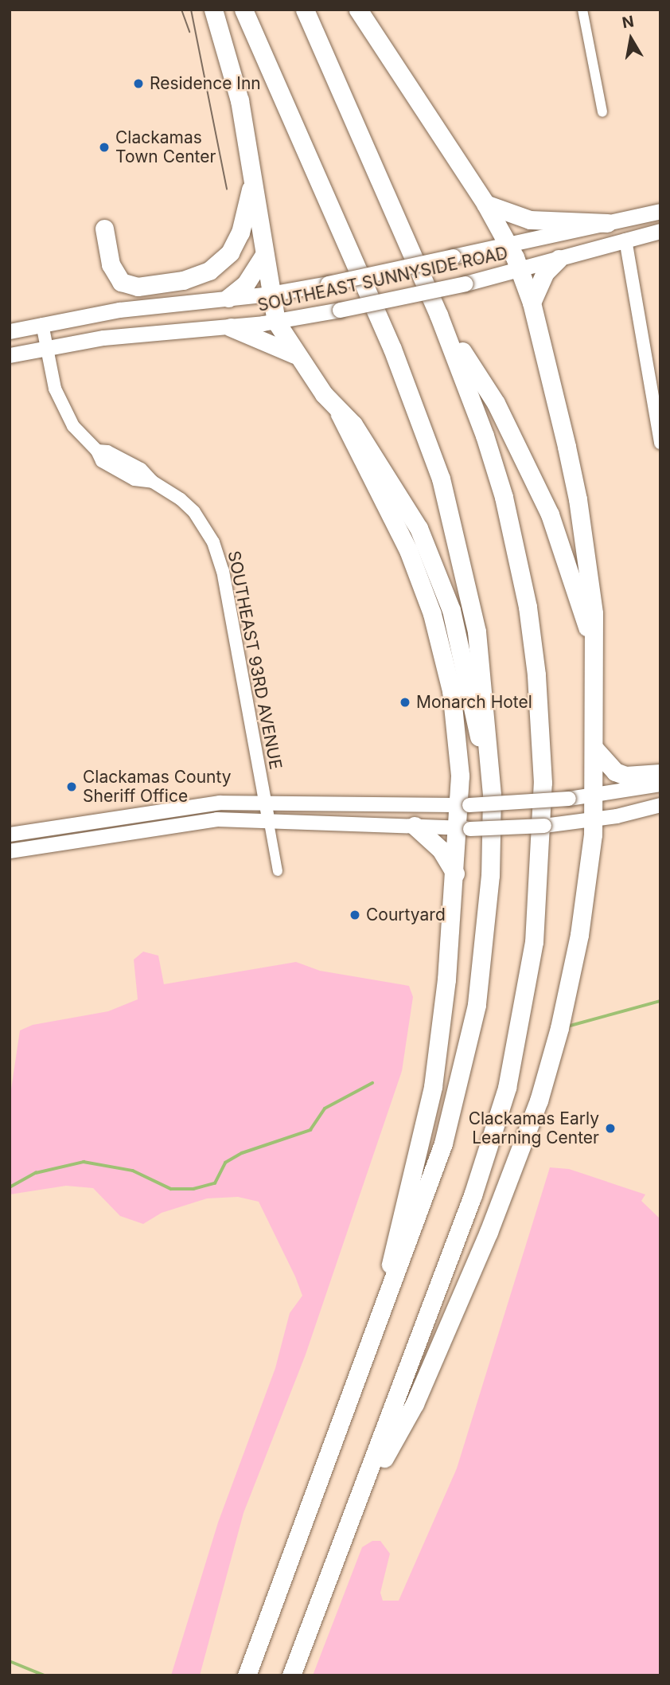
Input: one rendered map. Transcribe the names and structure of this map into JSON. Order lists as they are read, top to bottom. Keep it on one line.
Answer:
{"streets":{"main road":["SOUTHEAST SUNNYSIDE ROAD"],"street":["SOUTHEAST 93RD AVENUE"]},"crossings":[["SOUTHEAST SUNNYSIDE ROAD","SOUTHEAST 93RD AVENUE"]],"places":["Residence Inn","Clackamas Town Center","Monarch Hotel","Clackamas County Sheriff Office","Courtyard","Clackamas Early Learning Center"],"north":"top"}
